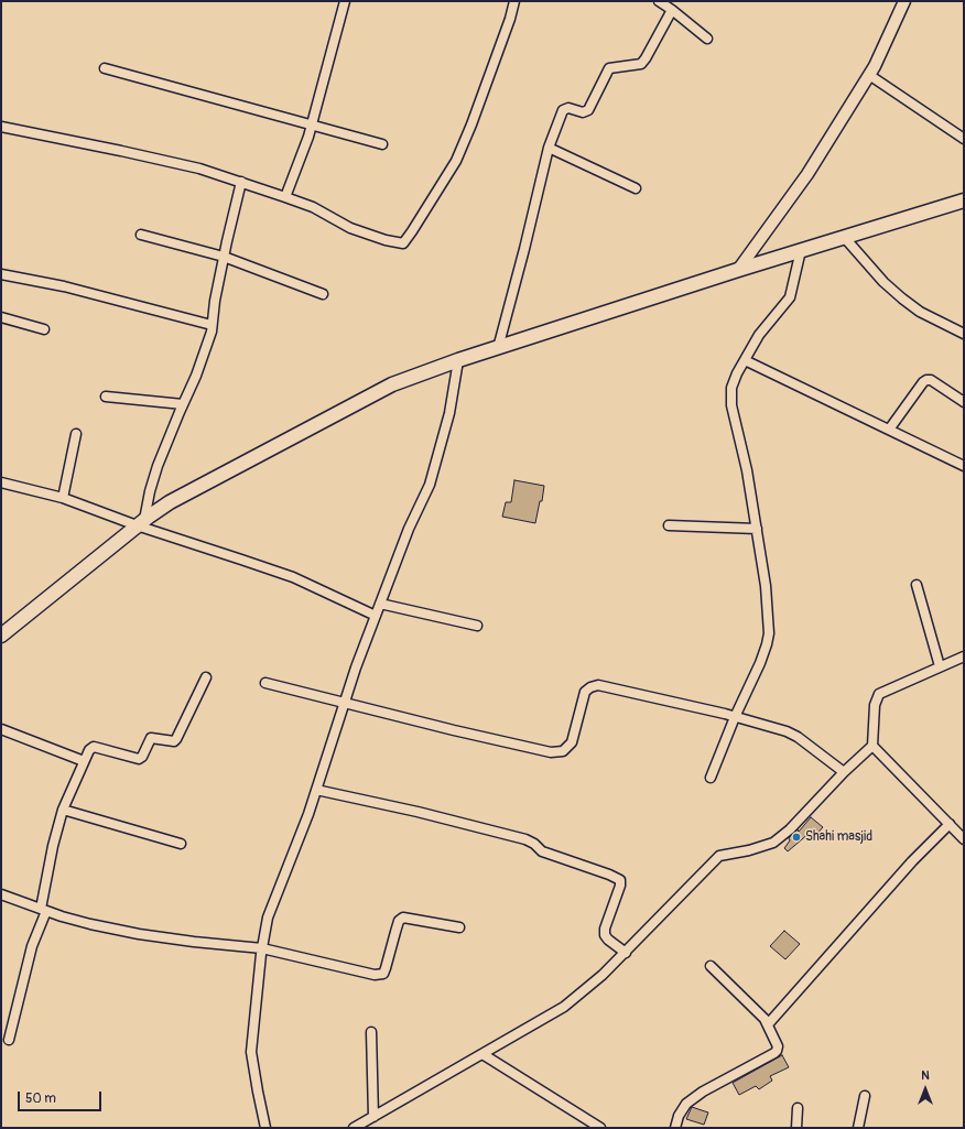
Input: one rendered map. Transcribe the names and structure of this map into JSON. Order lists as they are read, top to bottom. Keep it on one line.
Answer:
{"places":["Shahi masjid"],"scale_bar":"50 m","north":"top"}
